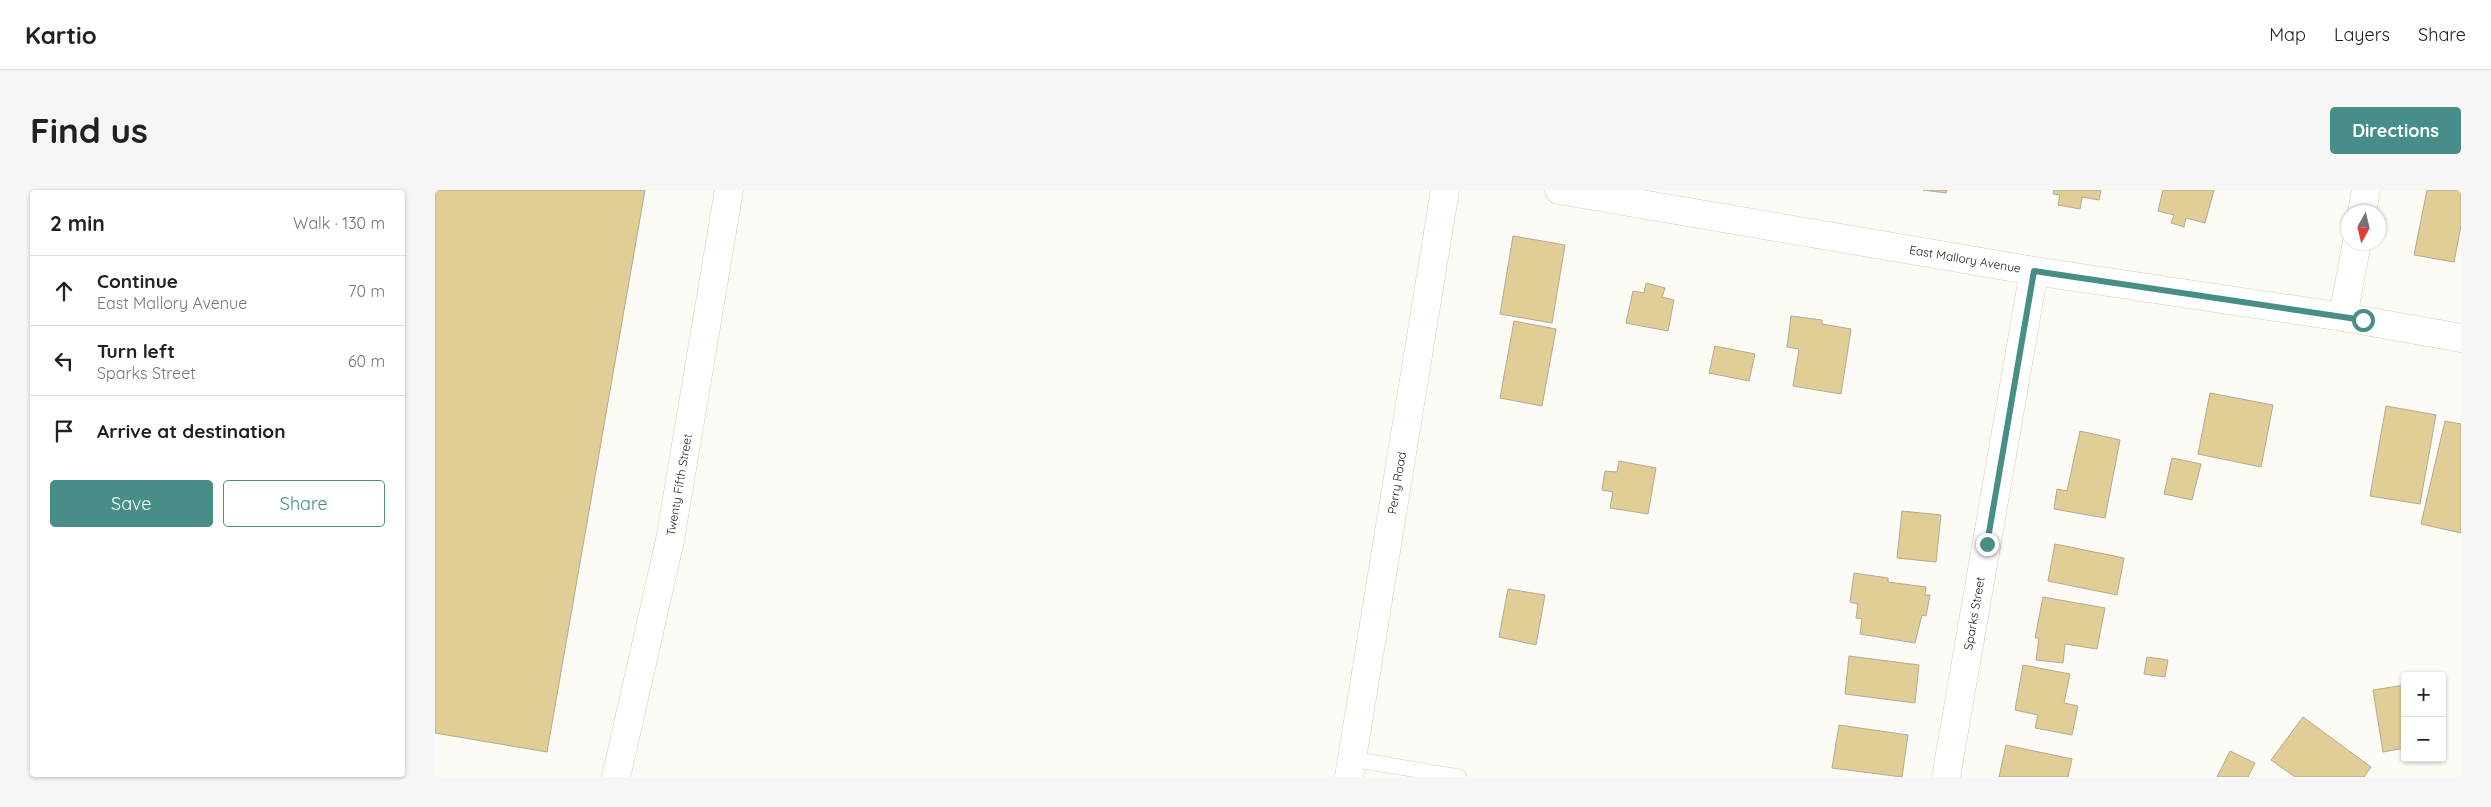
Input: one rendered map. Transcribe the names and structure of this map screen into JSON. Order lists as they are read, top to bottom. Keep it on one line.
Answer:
{"streets":{"street":["East Mallory Avenue","Perry Road","Twenty Fifth Street","Sparks Street"]},"crossings":[["East Mallory Avenue","Sparks Street"]],"north":"bottom","page":{"header":"Kartio","nav":["Map","Layers","Share"],"buttons":["Directions",["Save","Share"]],"title":"Find us","heading":["2 min","Walk · 130 m"],"list":[["Continue","East Mallory Avenue","70 m"],["Turn left","Sparks Street","60 m"],"Arrive at destination"],"map_buttons":["+","−"]}}
